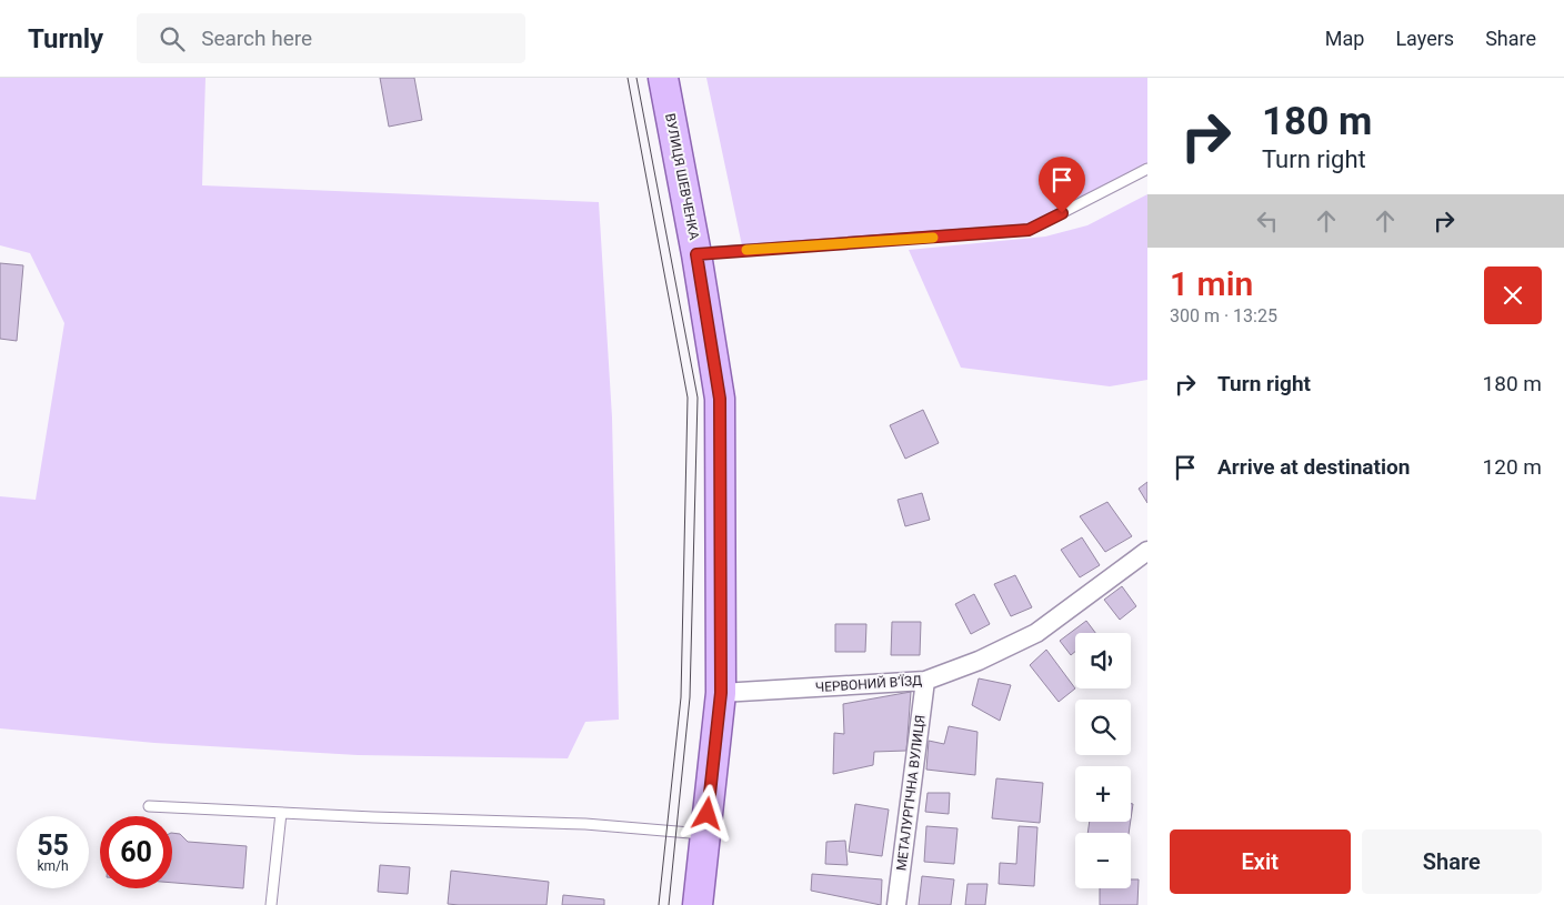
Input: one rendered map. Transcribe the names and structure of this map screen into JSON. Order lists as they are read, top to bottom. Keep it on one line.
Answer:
{"streets":{"main road":["ВУЛИЦЯ ШЕВЧЕНКА"],"street":["ЧЕРВОНИЙ В’ЇЗД","МЕТАЛУРГІЧНА ВУЛИЦЯ"]},"crossings":[["ВУЛИЦЯ ШЕВЧЕНКА","ЧЕРВОНИЙ В’ЇЗД"],["ЧЕРВОНИЙ В’ЇЗД","МЕТАЛУРГІЧНА ВУЛИЦЯ"]],"page":{"header":"Turnly","search":"Search here","nav":["Map","Layers","Share"],"turn":["180 m","Turn right"],"heading":["1 min","300 m · 13:25"],"list":[{"name":"Turn right","value":"180 m"},{"name":"Arrive at destination","value":"120 m"}],"map_buttons":["+","−"],"speed":"55 km/h","limit":"60","buttons":["Exit","Share"]}}
